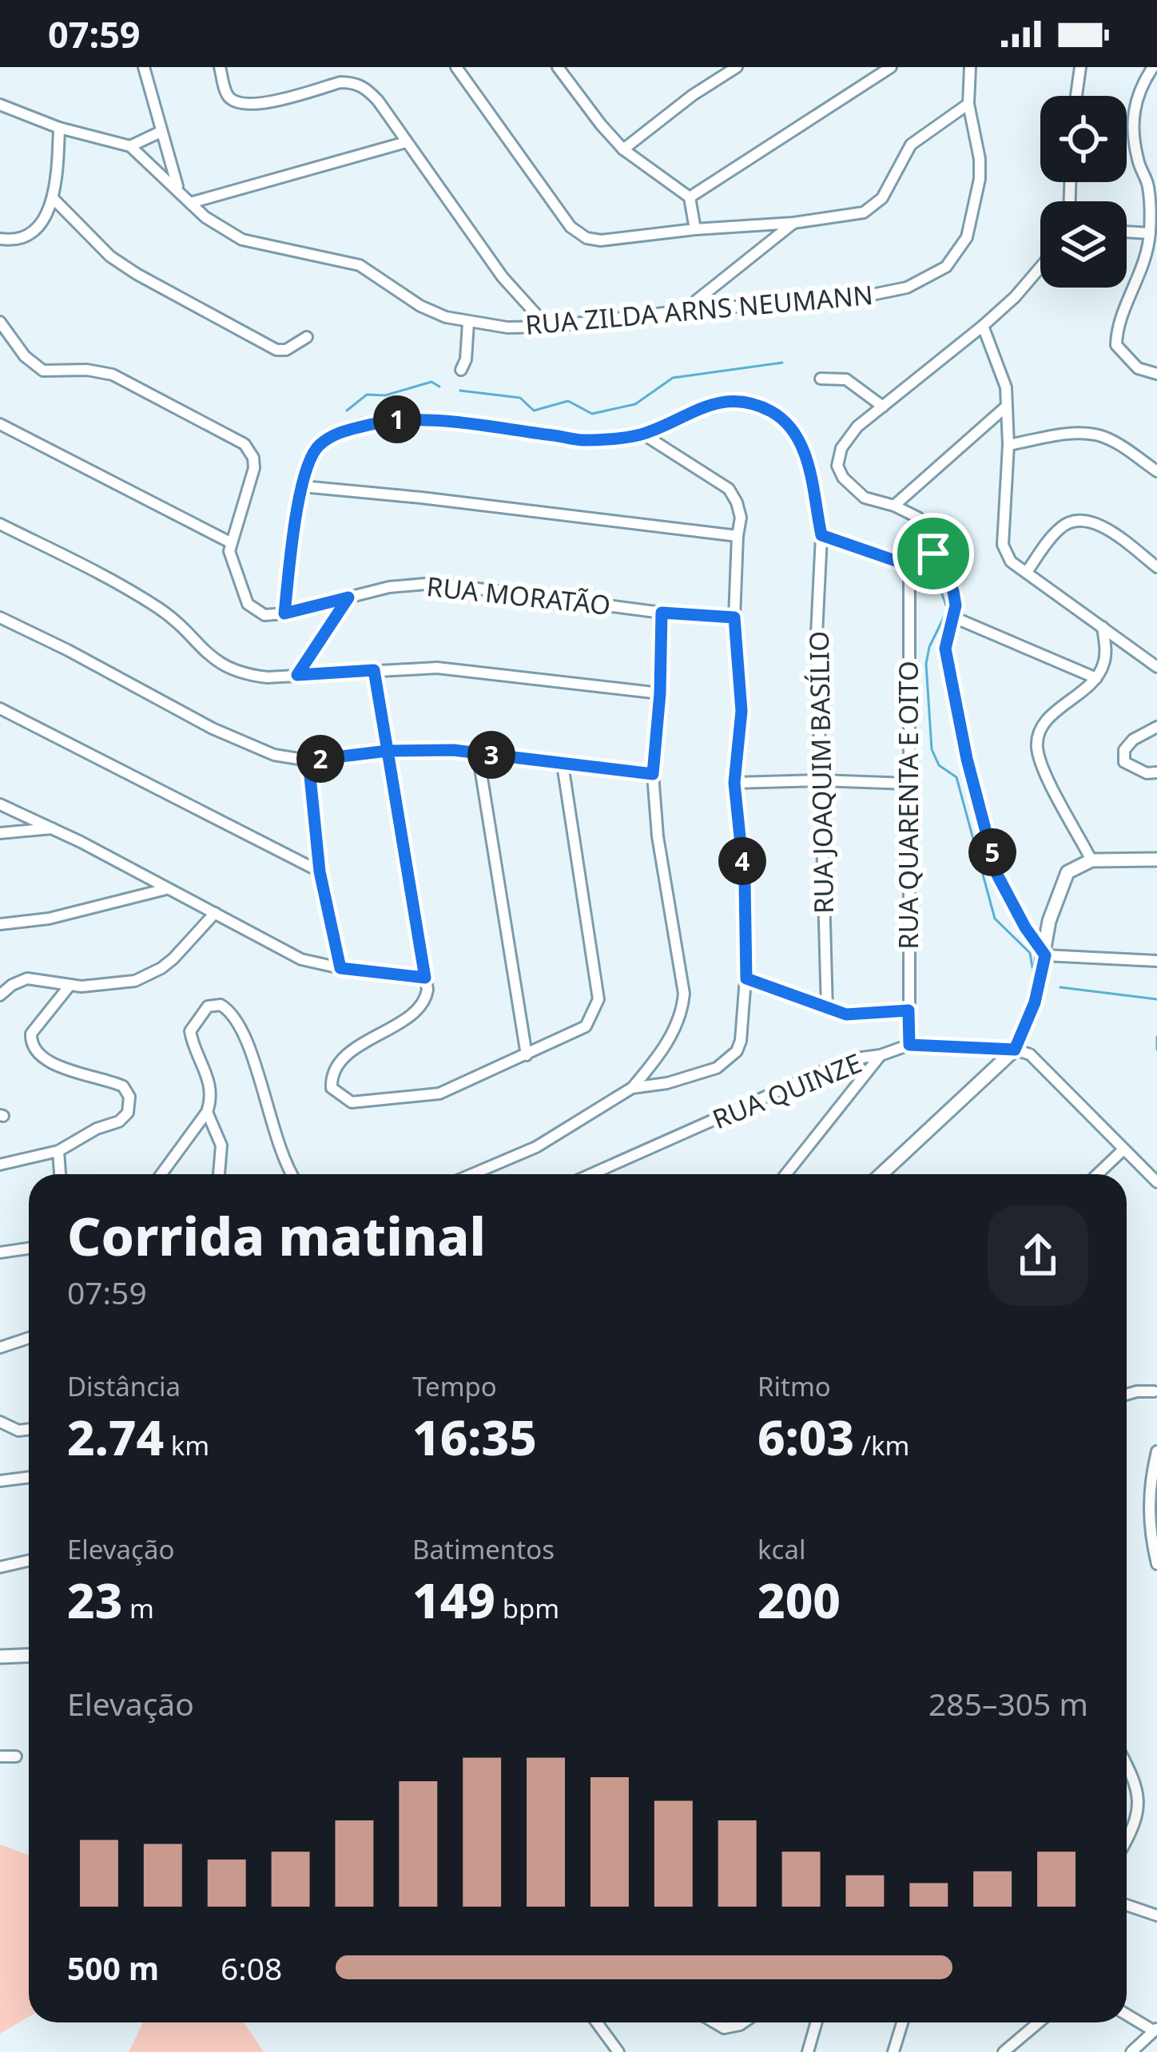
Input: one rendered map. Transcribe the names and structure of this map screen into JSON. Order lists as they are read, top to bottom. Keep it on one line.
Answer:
{"streets":{"street":["RUA ZILDA ARNS NEUMANN","RUA MORATÃO","RUA JOAQUIM BASÍLIO","RUA QUARENTA E OITO","RUA QUINZE"]},"crossings":[["RUA MORATÃO","RUA JOAQUIM BASÍLIO"],["RUA QUARENTA E OITO","RUA QUINZE"]],"page":{"status":"07:59","pins":["1","3","2","5","4"],"heading":["Corrida matinal","07:59"],"stats":[["Distância","2.74 km"],["Tempo","16:35"],["Ritmo","6:03 /km"],["Elevação","23 m"],["Batimentos","149 bpm"],["kcal","200"]],"chart":["Elevação","285–305 m"],"list":[{"name":"500 m","note":"6:08"}]}}
